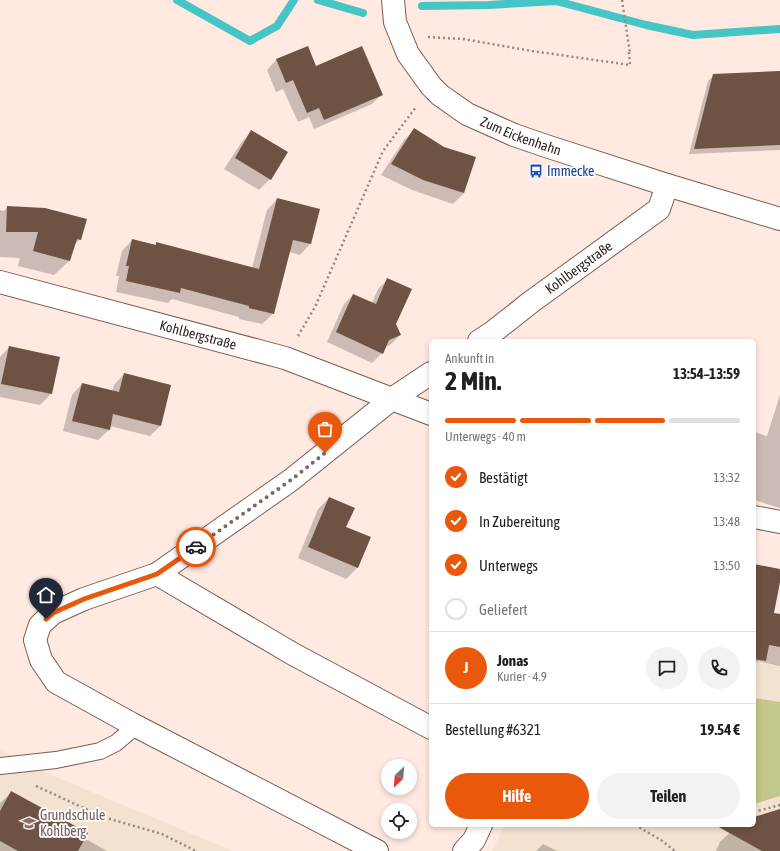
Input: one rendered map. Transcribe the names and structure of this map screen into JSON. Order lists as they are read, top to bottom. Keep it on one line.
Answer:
{"streets":{"street":["Zum Eickenhahn","Kohlbergstraße"]},"crossings":[["Zum Eickenhahn","Kohlbergstraße"]],"places":{"bus stop":["Immecke"],"school or university":["Grundschule Kohlberg"]},"north":"bottom left","page":{"heading":["2 Min.","Ankunft in","13:54–13:59"],"panel":["Jonas","Kurier · 4.9","Bestellung #6321","19.54 €"],"bar":"Unterwegs · 40 m","list":[["Bestätigt","13:32"],["In Zubereitung","13:48"],["Unterwegs","13:50"],"Geliefert"],"round":"J","buttons":["Hilfe","Teilen"]}}
